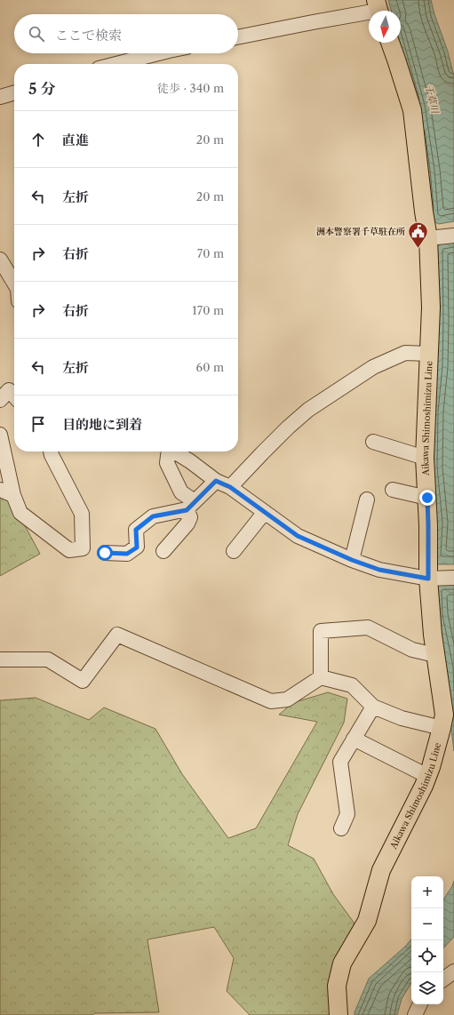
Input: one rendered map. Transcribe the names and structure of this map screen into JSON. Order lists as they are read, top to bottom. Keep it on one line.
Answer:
{"streets":{"main road":["Aikawa Shimoshimizu Line"]},"water":["千草川"],"places":{"public building":["洲本警察署千草駐在所"]},"north":"bottom","page":{"search":"ここで検索","heading":["5 分","徒歩 · 340 m"],"list":[["直進","20 m"],["左折","20 m"],["右折","70 m"],["右折","170 m"],["左折","60 m"],"目的地に到着"],"map_buttons":["+","−"]}}
